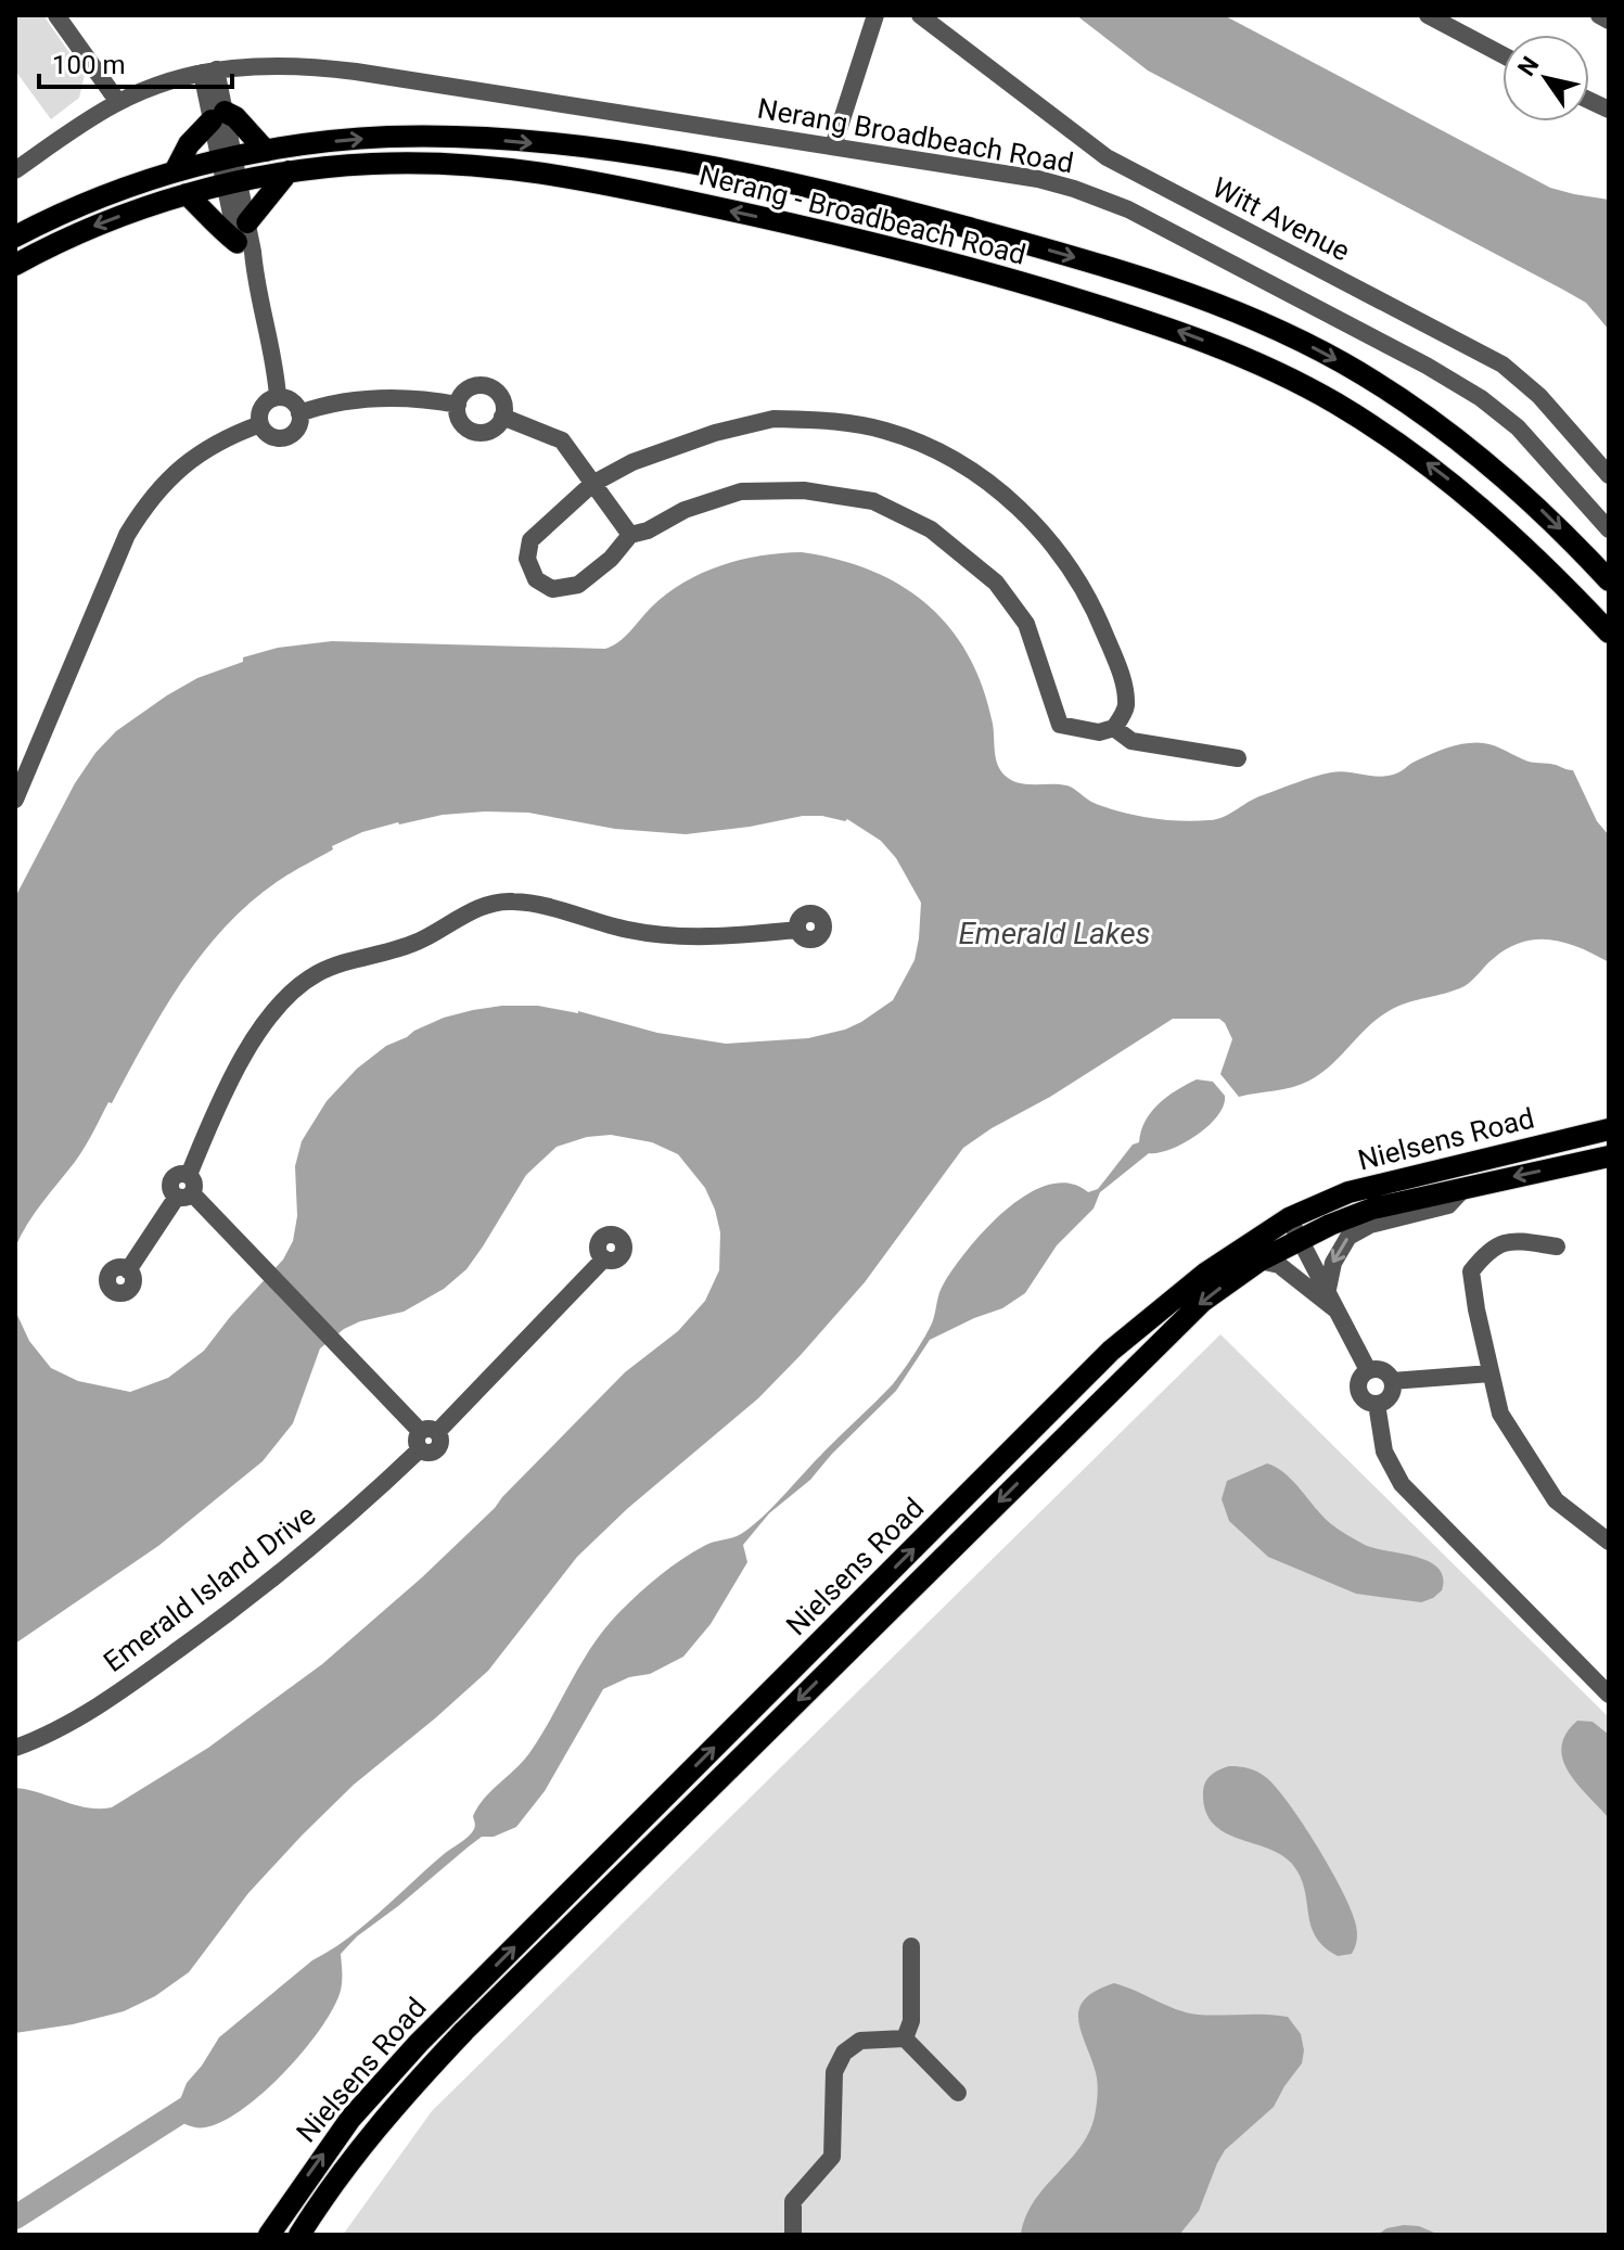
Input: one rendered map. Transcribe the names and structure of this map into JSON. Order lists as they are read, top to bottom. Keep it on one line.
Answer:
{"streets":{"main road":["Nerang - Broadbeach Road","Nielsens Road"],"street":["Nerang Broadbeach Road","Witt Avenue","Emerald Island Drive"]},"water":["Emerald Lakes"],"scale_bar":"100 m","north":"top left"}
